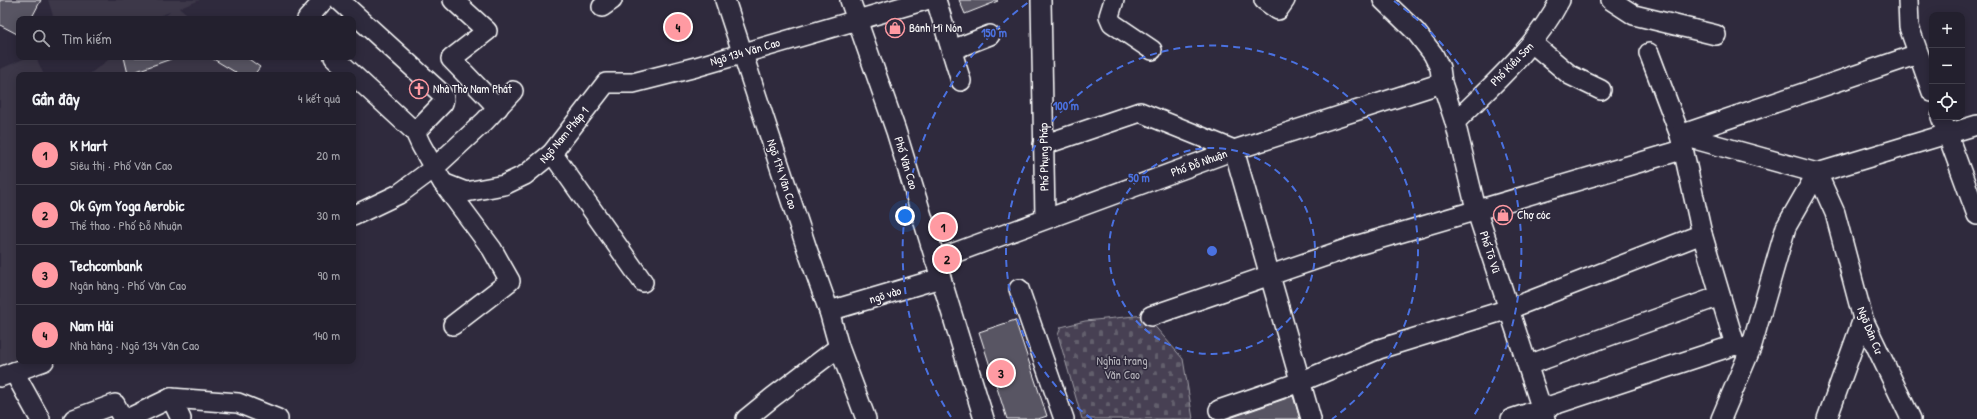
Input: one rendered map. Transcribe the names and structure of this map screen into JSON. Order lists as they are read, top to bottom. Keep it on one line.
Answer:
{"streets":{"street":["Ngõ 134 Văn Cao","Phố Kiều Sơn","Ngõ Nam Pháp 1","Phố Phụng Pháp","Phố Văn Cao","Phố Đỗ Nhuận","Ngõ 174 Văn Cao","Phố Tô Vũ","ngõ vào","Ngõ Dân Cư"]},"crossings":[["Ngõ 134 Văn Cao","Ngõ Nam Pháp 1"],["Ngõ 134 Văn Cao","Phố Văn Cao"],["Ngõ 134 Văn Cao","Ngõ 174 Văn Cao"],["Phố Kiều Sơn","Phố Tô Vũ"],["Phố Phụng Pháp","Phố Đỗ Nhuận"],["Phố Văn Cao","Phố Đỗ Nhuận"],["Phố Văn Cao","ngõ vào"],["Phố Đỗ Nhuận","Phố Tô Vũ"],["Ngõ 174 Văn Cao","ngõ vào"]],"parks":["Nghĩa trang Văn Cao"],"places":{"shop":["Bánh Mì Nón","Chợ cóc"],"church":["Nhà Thờ Nam Phát"]},"page":{"map_buttons":["+","−"],"pins":["4","1","2","3"],"search":"Tìm kiếm","heading":["Gần đây","4 kết quả"],"list":[{"mark":"1","name":"K Mart","note":"Siêu thị · Phố Văn Cao","value":"20 m"},{"mark":"2","name":"Ok Gym Yoga Aerobic","note":"Thể thao · Phố Đỗ Nhuận","value":"30 m"},{"mark":"3","name":"Techcombank","note":"Ngân hàng · Phố Văn Cao","value":"90 m"},{"mark":"4","name":"Nam Hải","note":"Nhà hàng · Ngõ 134 Văn Cao","value":"140 m"}]},"rings":["150 m","100 m","50 m"]}
